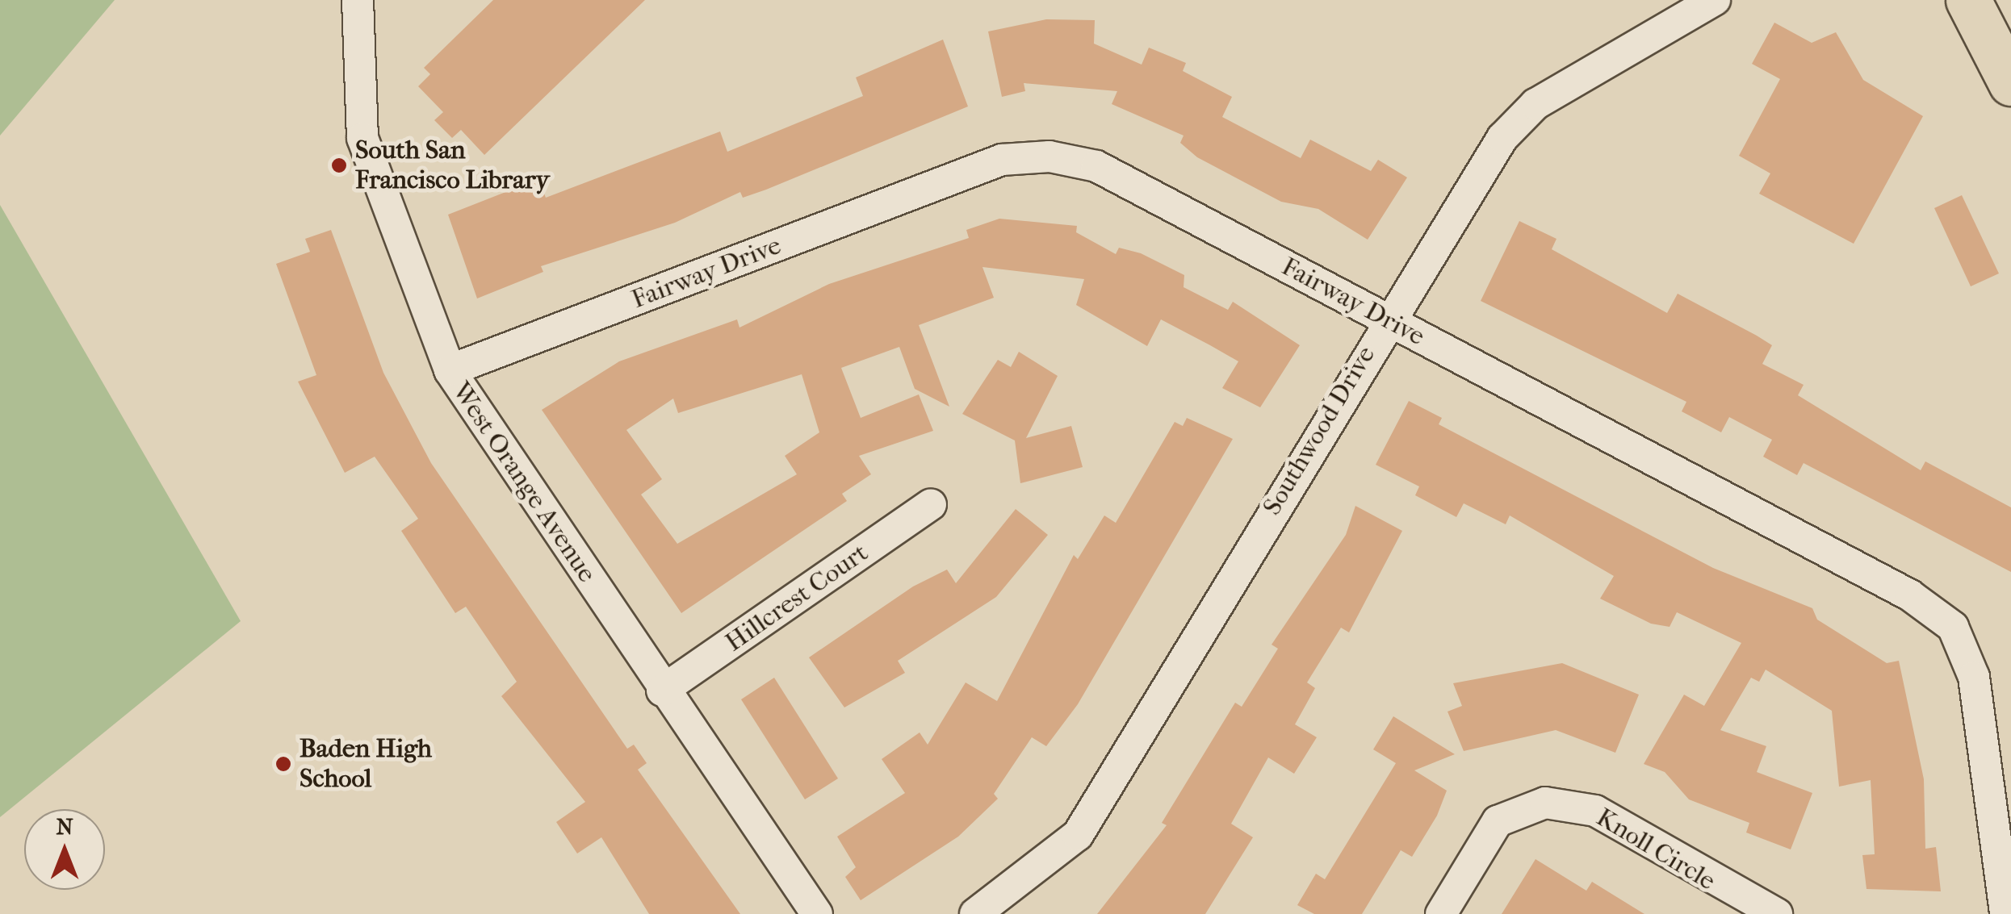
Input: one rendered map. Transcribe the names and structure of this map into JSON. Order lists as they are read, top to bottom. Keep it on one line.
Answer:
{"streets":{"street":["Fairway Drive","Southwood Drive","West Orange Avenue","Hillcrest Court","Knoll Circle"]},"crossings":[["Fairway Drive","Southwood Drive"],["Fairway Drive","West Orange Avenue"],["West Orange Avenue","Hillcrest Court"]],"places":["South San Francisco Library","Baden High School"],"north":"top"}
